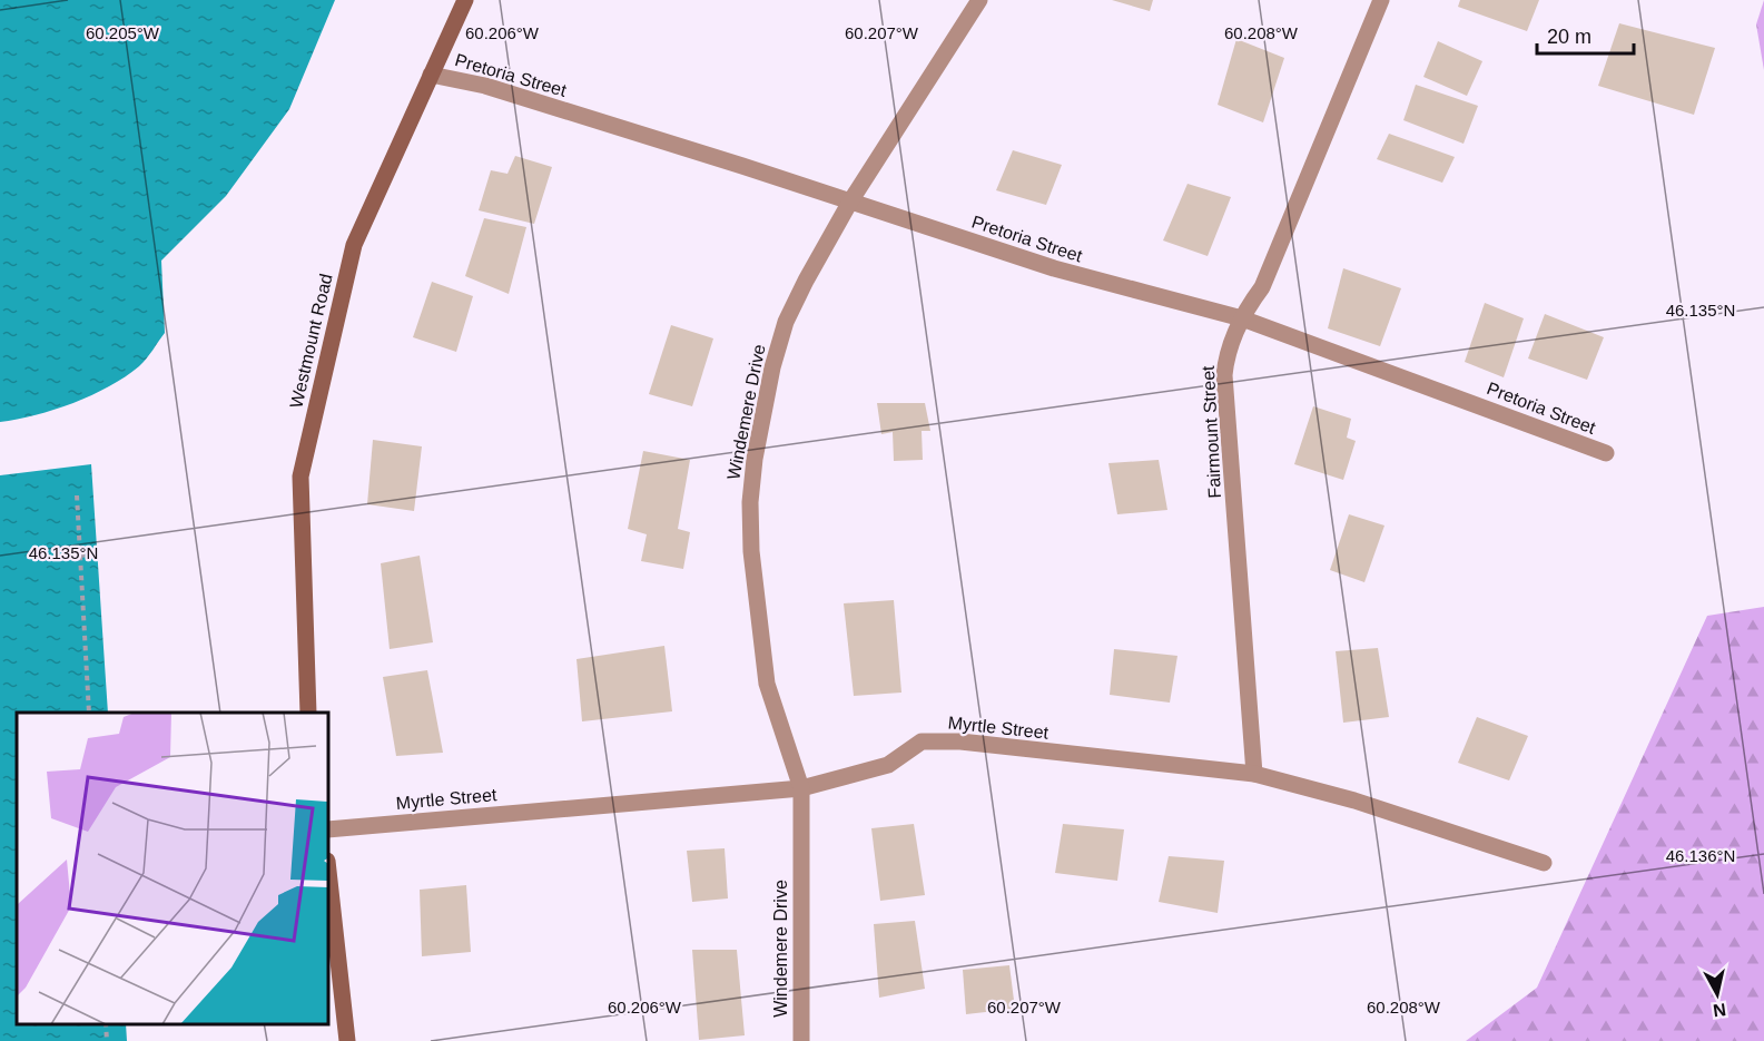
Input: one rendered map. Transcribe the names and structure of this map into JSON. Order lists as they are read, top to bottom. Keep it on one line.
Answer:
{"streets":{"main road":["Westmount Road"],"street":["Pretoria Street","Windemere Drive","Fairmount Street","Myrtle Street"]},"crossings":[["Pretoria Street","Westmount Road"],["Pretoria Street","Windemere Drive"],["Pretoria Street","Fairmount Street"],["Windemere Drive","Myrtle Street"],["Fairmount Street","Myrtle Street"]],"scale_bar":"20 m","north":"bottom","coordinates":["60.205°W","60.206°W","60.207°W","60.208°W","46.135°N","46.136°N"]}
